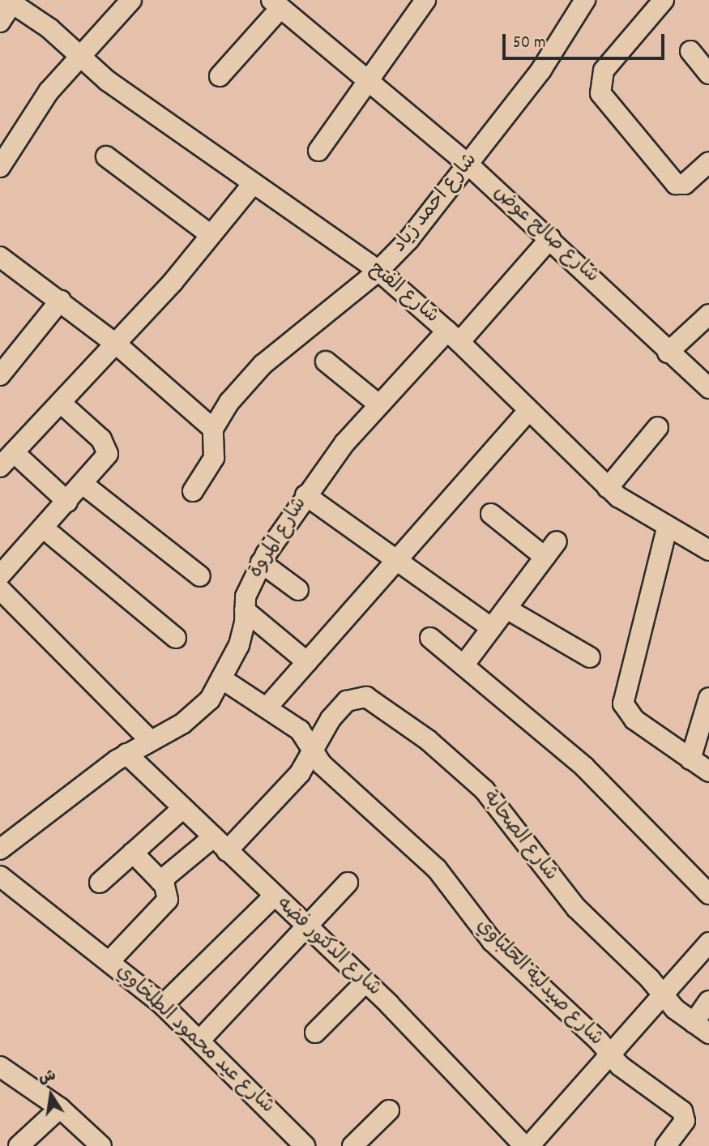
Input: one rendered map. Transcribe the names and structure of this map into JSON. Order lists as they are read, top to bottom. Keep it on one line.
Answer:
{"streets":{"street":["شارع احمد زياد","شارع صالح عوض","شارع الفتح","شارع المروة","شارع الصحابة","شارع الدكتور فضه","شارع صيدلية الحلباوي","شارع عيد محمود الطلخاوي"]},"crossings":[["شارع احمد زياد","شارع صالح عوض"],["شارع احمد زياد","شارع الفتح"],["شارع صالح عوض","شارع المروة"],["شارع الفتح","شارع المروة"],["شارع المروة","شارع الدكتور فضه"],["شارع المروة","شارع صيدلية الحلباوي"],["شارع الصحابة","شارع صيدلية الحلباوي"]],"scale_bar":"50 m","north":"top"}
